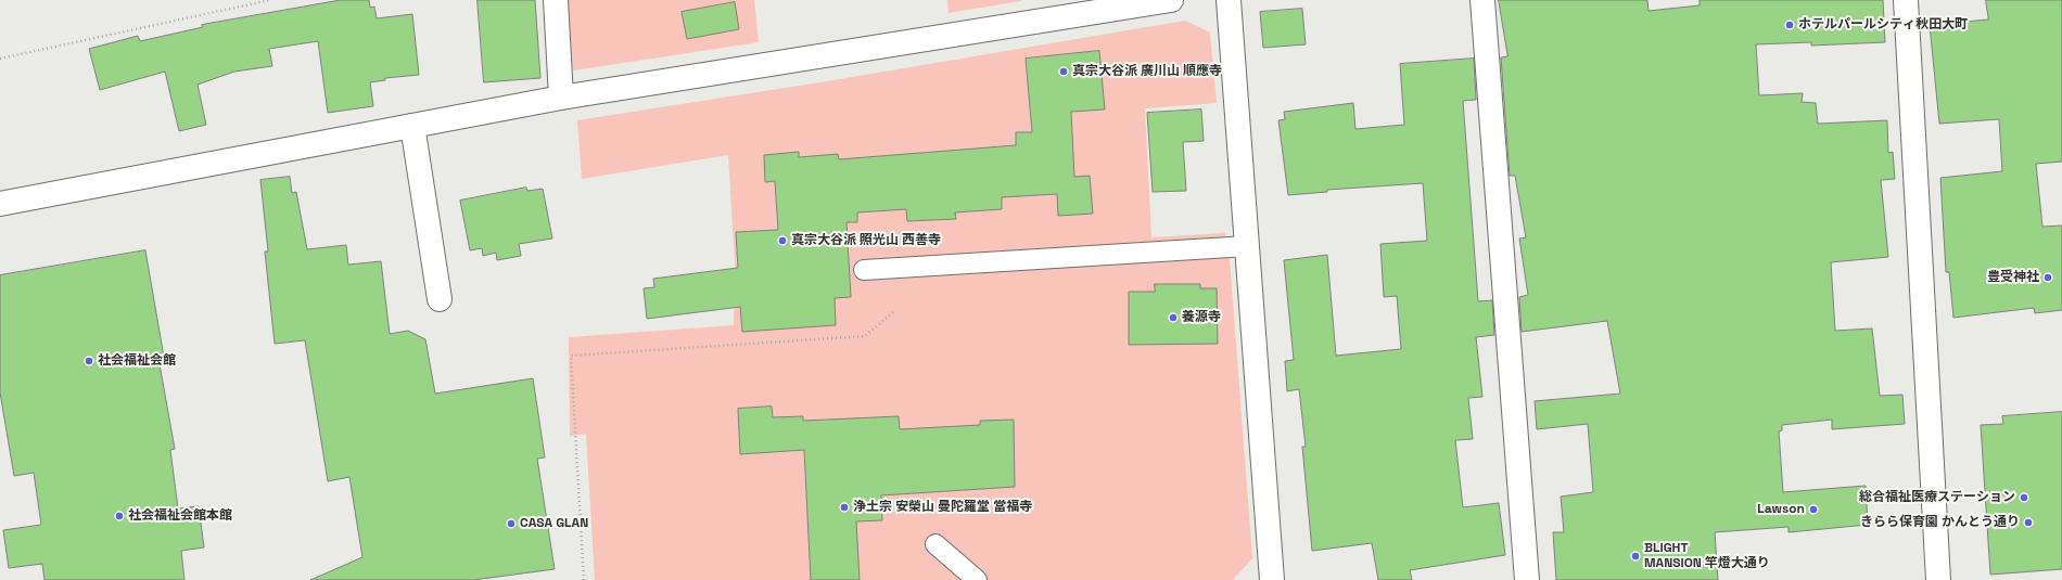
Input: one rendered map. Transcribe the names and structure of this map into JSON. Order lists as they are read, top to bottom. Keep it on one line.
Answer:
{"places":["ホテルパールシティ秋田大町","真宗大谷派 廣川山 順應寺","真宗大谷派 照光山 西善寺","豊受神社","養源寺","社会福祉会館","総合福祉医療ステーション","浄土宗 安榮山 曼陀羅堂 當福寺","Lawson","社会福祉会館本館","きらら保育園 かんとう通り","CASA GLAN","BLIGHT MANSION 竿燈大通り"]}
